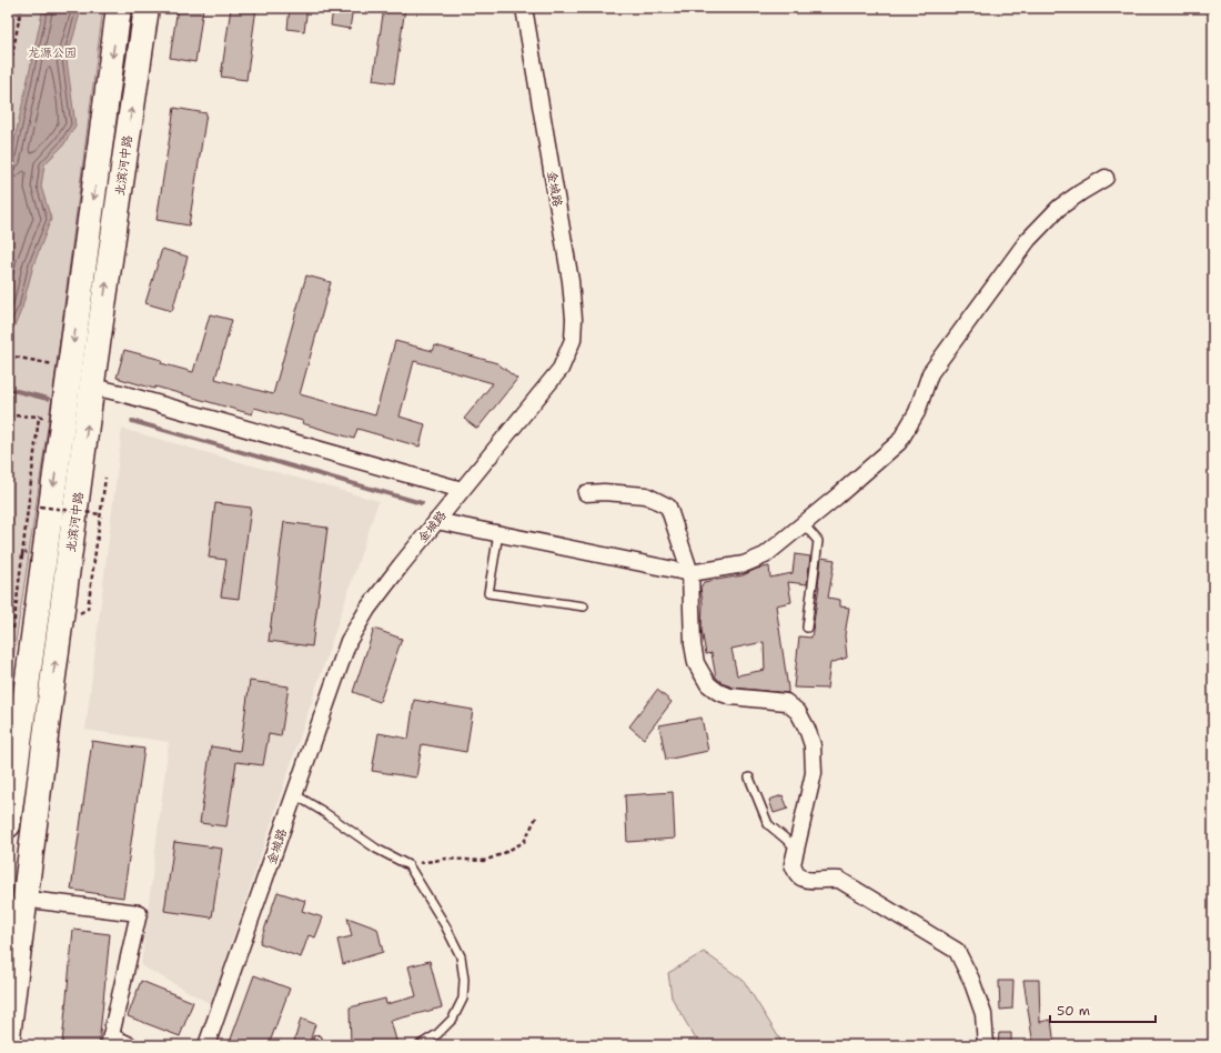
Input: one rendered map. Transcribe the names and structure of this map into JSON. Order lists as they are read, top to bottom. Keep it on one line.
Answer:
{"streets":{"main road":["北滨河中路"],"street":["金城路"]},"parks":["龙源公园"],"scale_bar":"50 m"}
